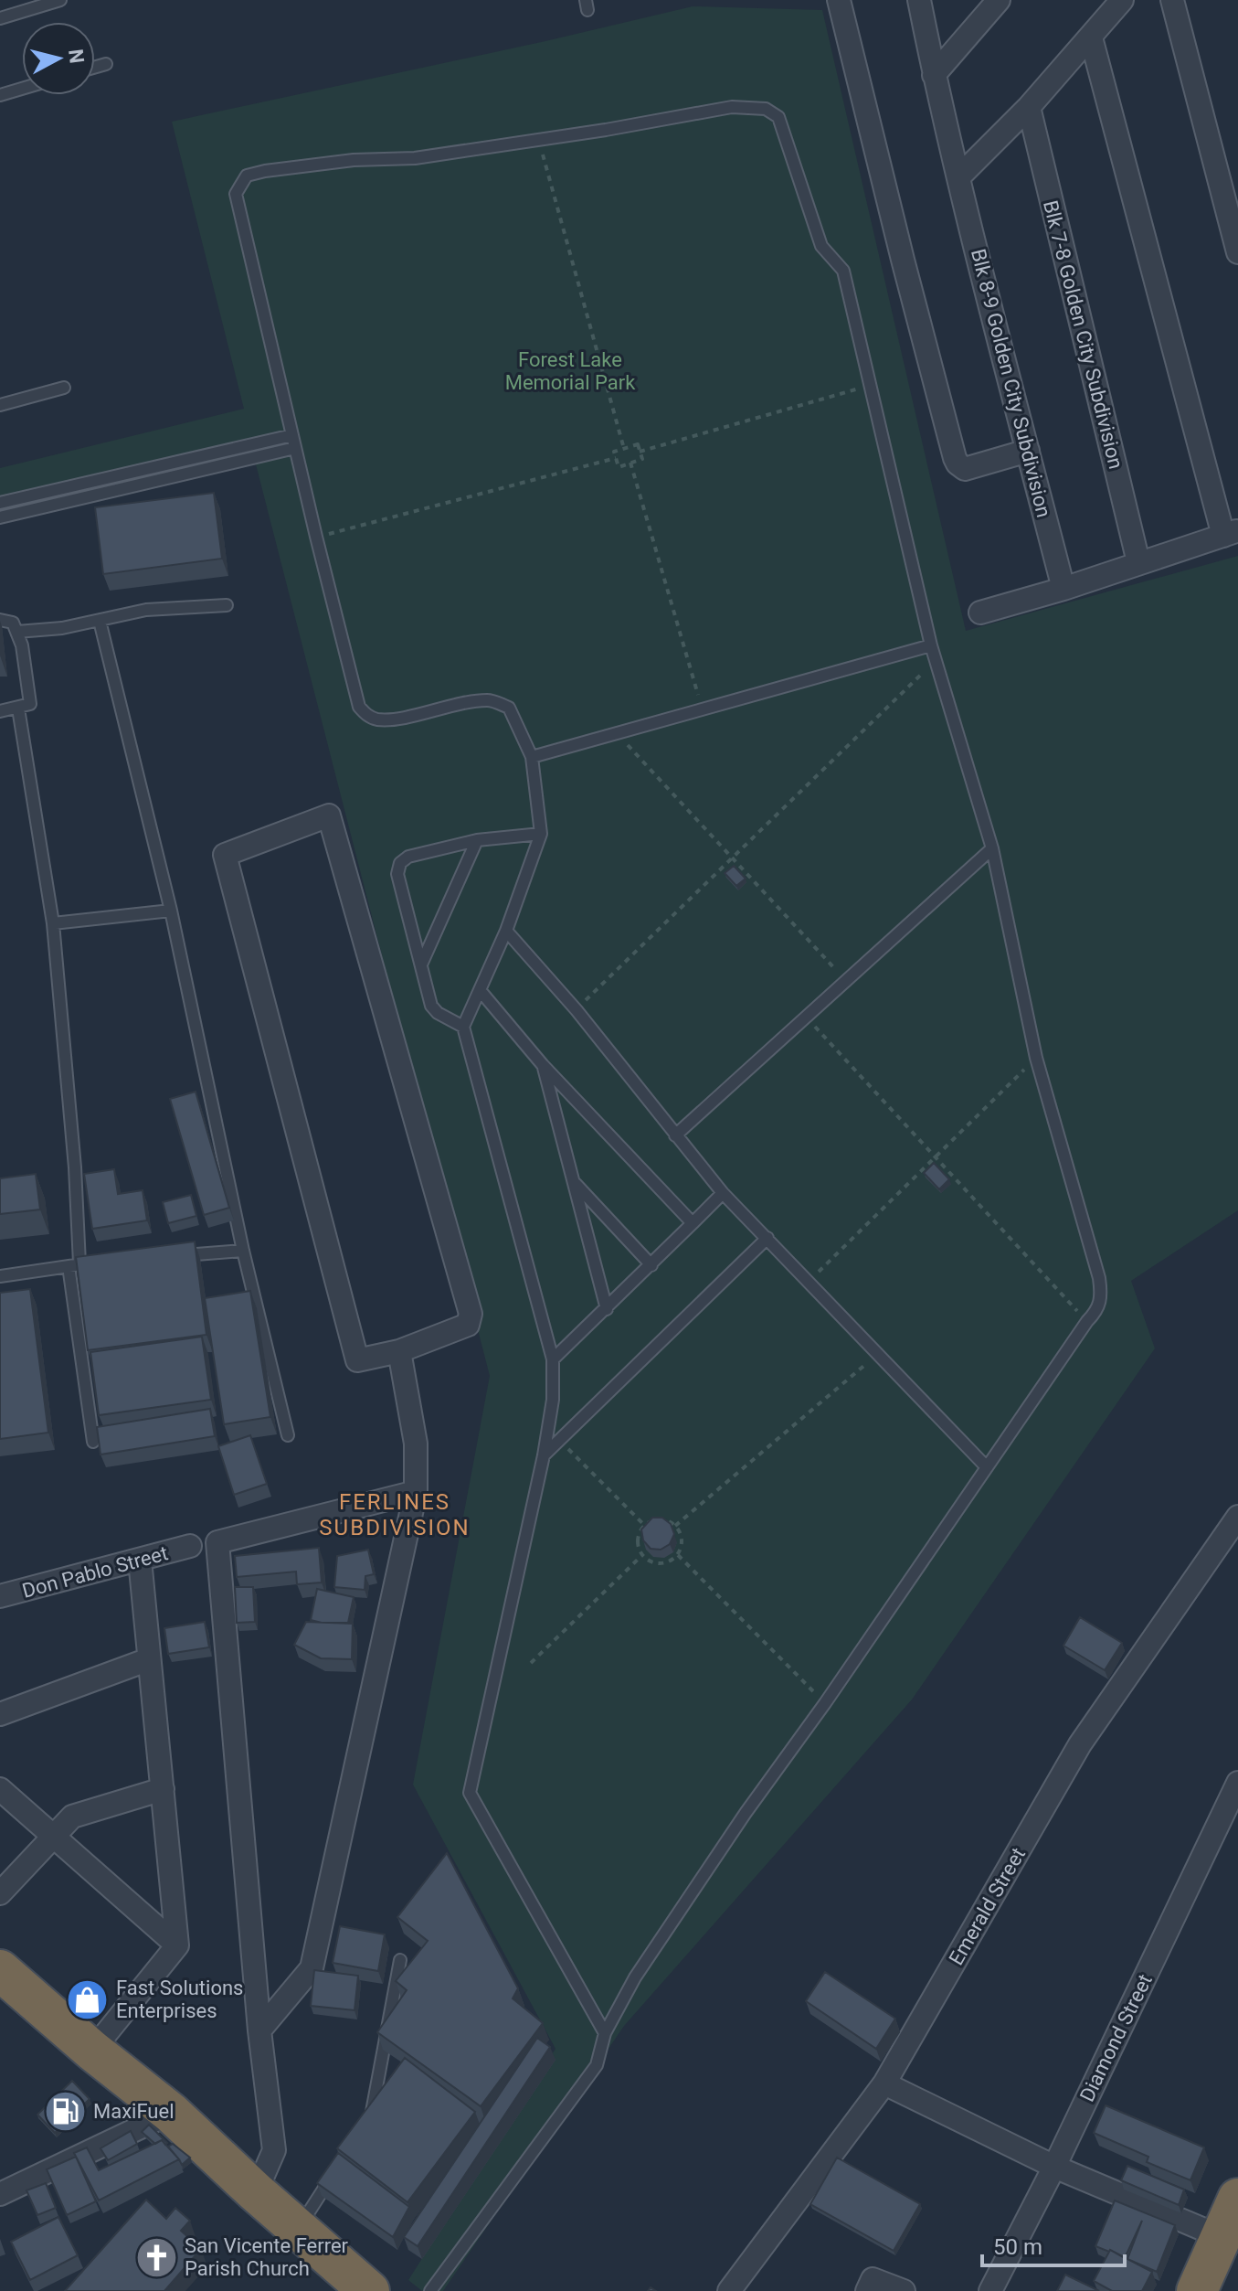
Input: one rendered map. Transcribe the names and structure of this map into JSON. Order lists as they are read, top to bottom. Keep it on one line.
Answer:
{"streets":{"street":["Blk 7-8 Golden City Subdivision","Blk 8-9 Golden City Subdivision","Don Pablo Street","Emerald Street","Diamond Street"]},"districts":["FERLINES SUBDIVISION"],"parks":["Forest Lake Memorial Park"],"places":{"shop":["Fast Solutions Enterprises"],"fuel station":["MaxiFuel"],"church":["San Vicente Ferrer Parish Church"]},"scale_bar":"50 m","north":"right"}
